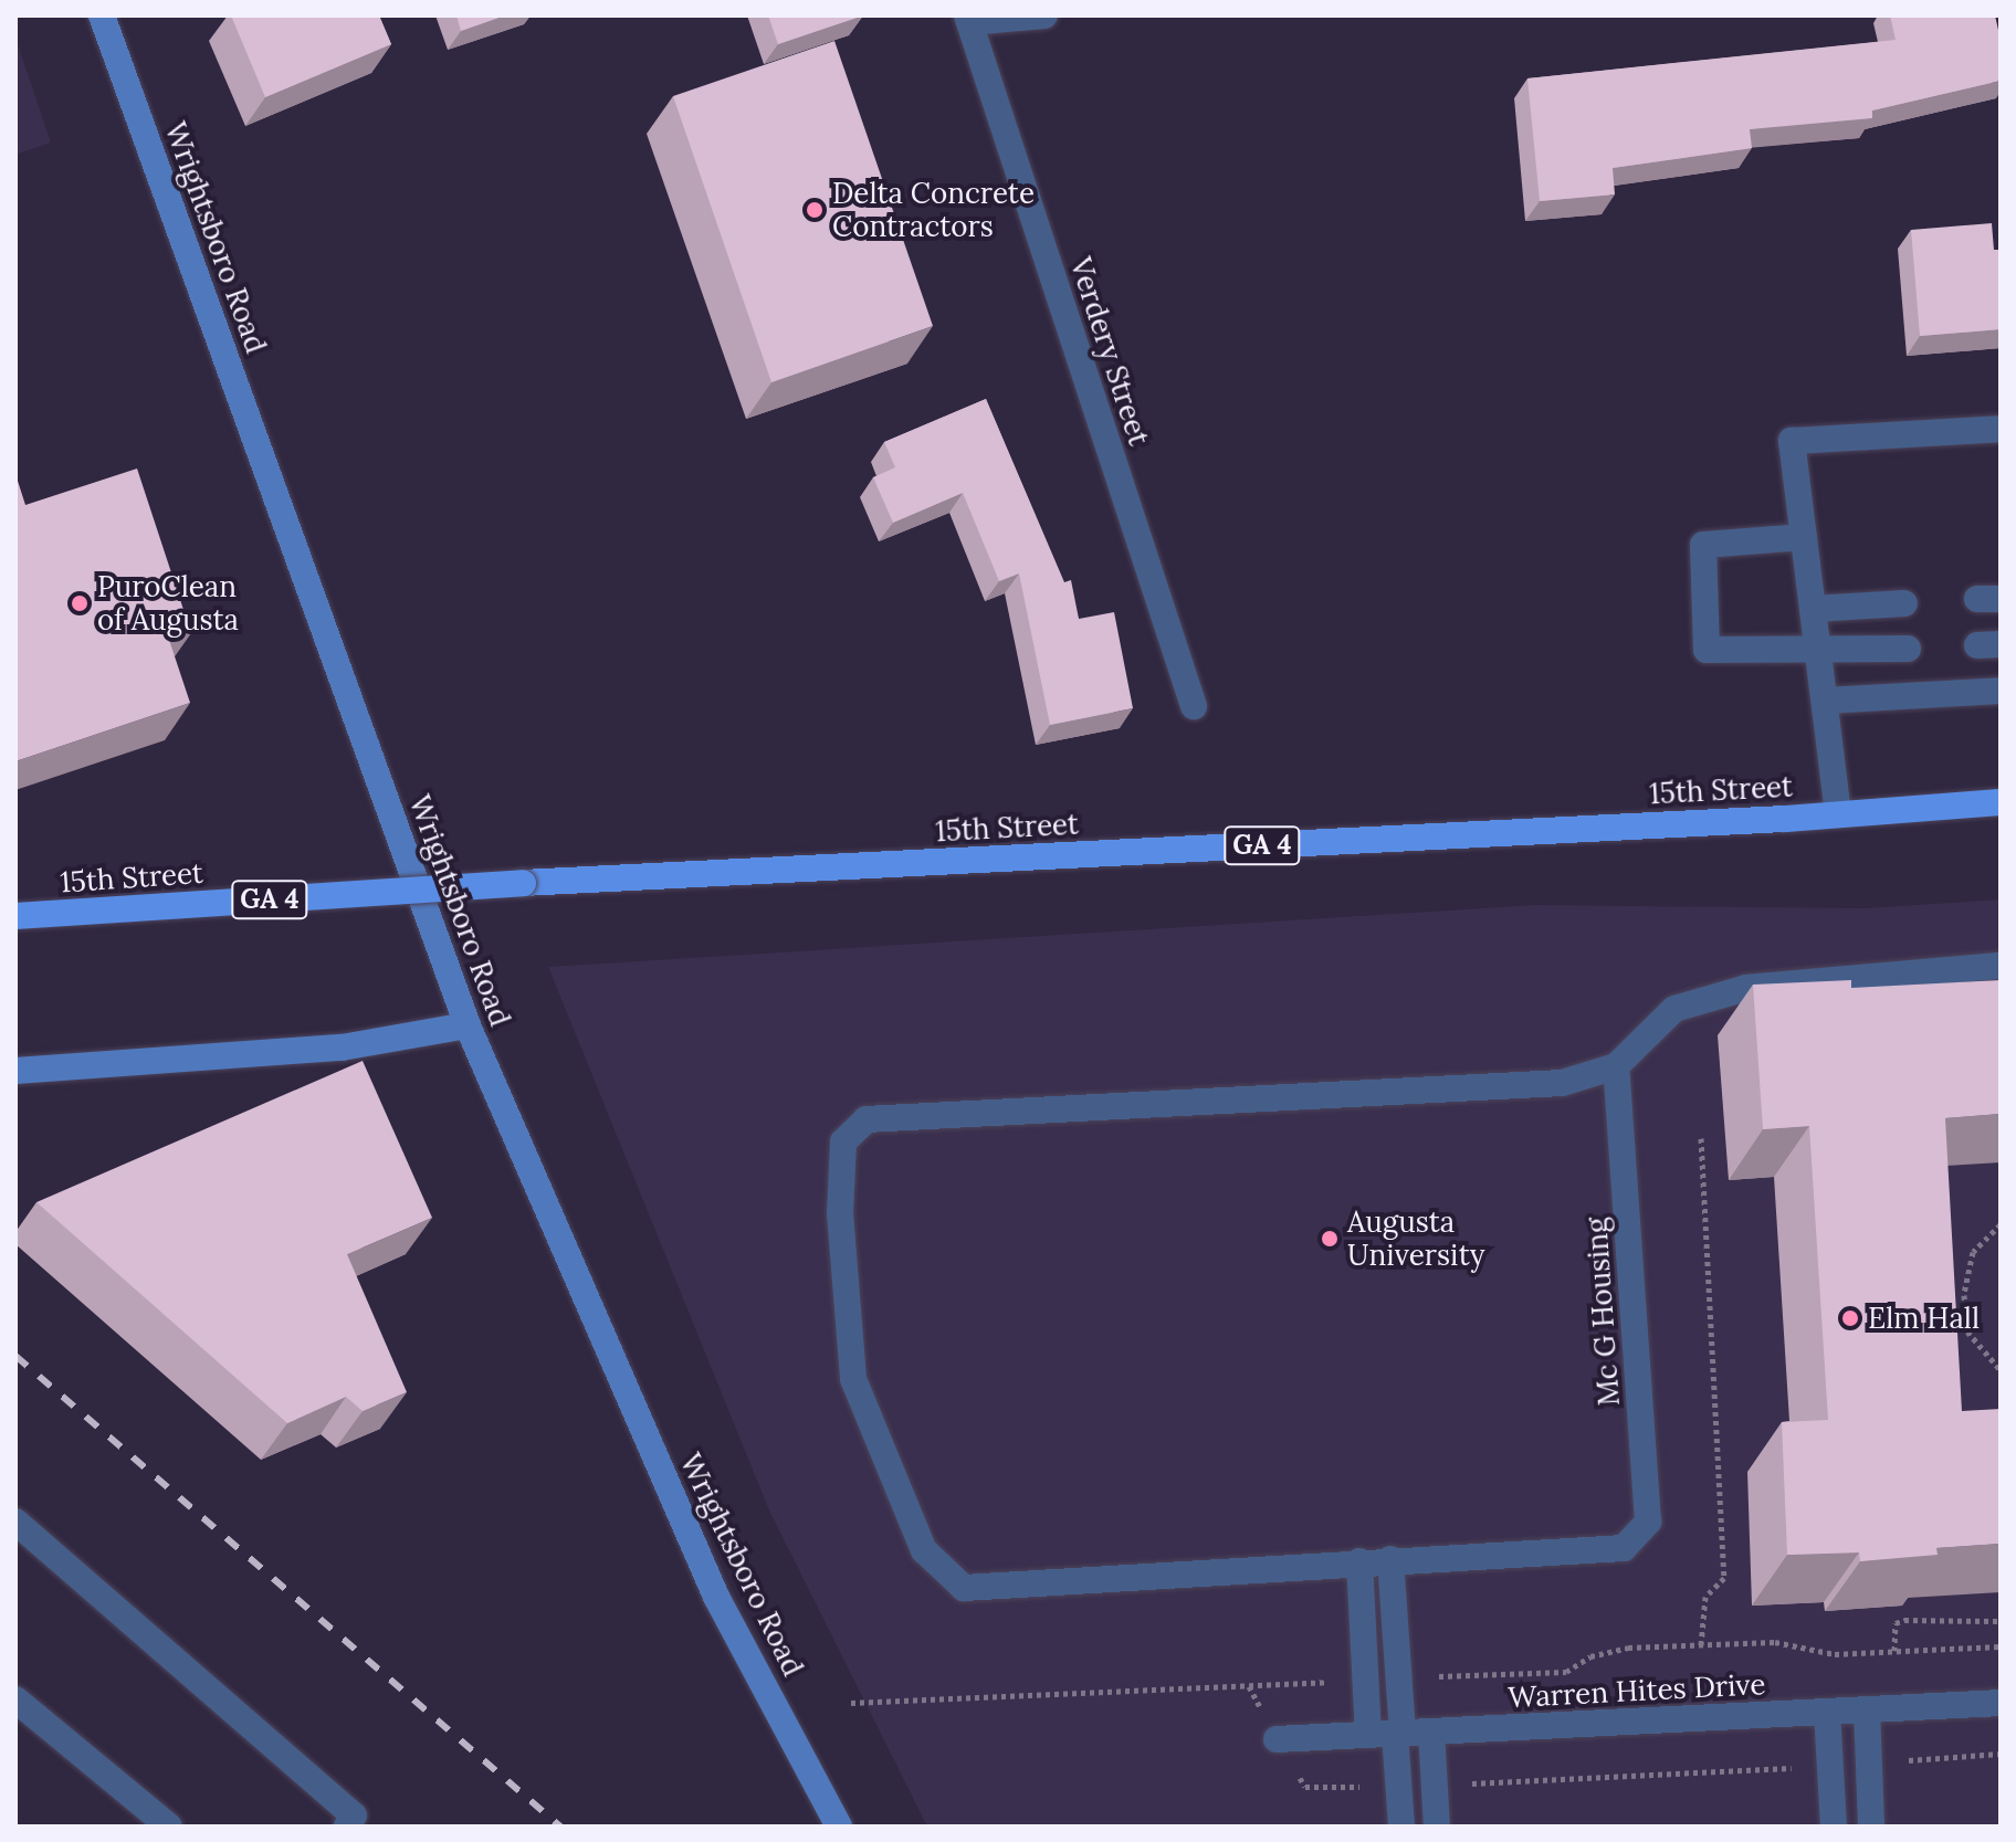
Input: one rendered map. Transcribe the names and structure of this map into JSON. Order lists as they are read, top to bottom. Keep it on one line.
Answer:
{"streets":{"main road":["Wrightsboro Road","15th Street","GA 4"],"street":["Verdery Street","Mc G Housing","Warren Hites Drive"]},"places":["Delta Concrete Contractors","PuroClean of Augusta","Augusta University","Elm Hall"]}
